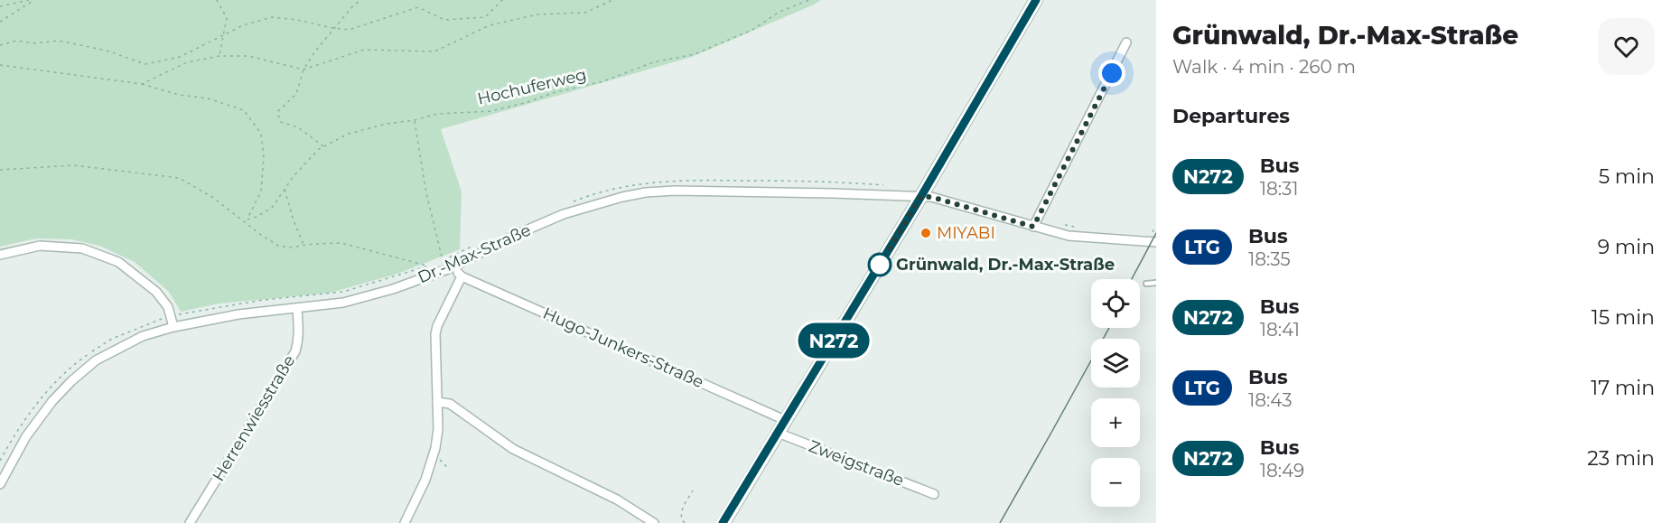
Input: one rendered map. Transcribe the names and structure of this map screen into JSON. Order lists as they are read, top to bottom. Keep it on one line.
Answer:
{"streets":{"street":["Dr.-Max-Straße","Hugo-Junkers-Straße","Herrenwiesstraße","Zweigstraße"],"path":["Hochuferweg"]},"crossings":[["Dr.-Max-Straße","Hugo-Junkers-Straße"],["Dr.-Max-Straße","Herrenwiesstraße"]],"places":["MIYABI","Grünwald, Dr.-Max-Straße"],"lines":["bus line N272"],"page":{"on_map":"N272","heading":[["Grünwald, Dr.-Max-Straße","Walk · 4 min · 260 m"],"Departures"],"list":[{"mark":"N272","name":"Bus","note":"18:31","value":"5 min"},{"mark":"LTG","name":"Bus","note":"18:35","value":"9 min"},{"mark":"N272","name":"Bus","note":"18:41","value":"15 min"},{"mark":"LTG","name":"Bus","note":"18:43","value":"17 min"},{"mark":"N272","name":"Bus","note":"18:49","value":"23 min"}],"map_buttons":["+","−"]}}
